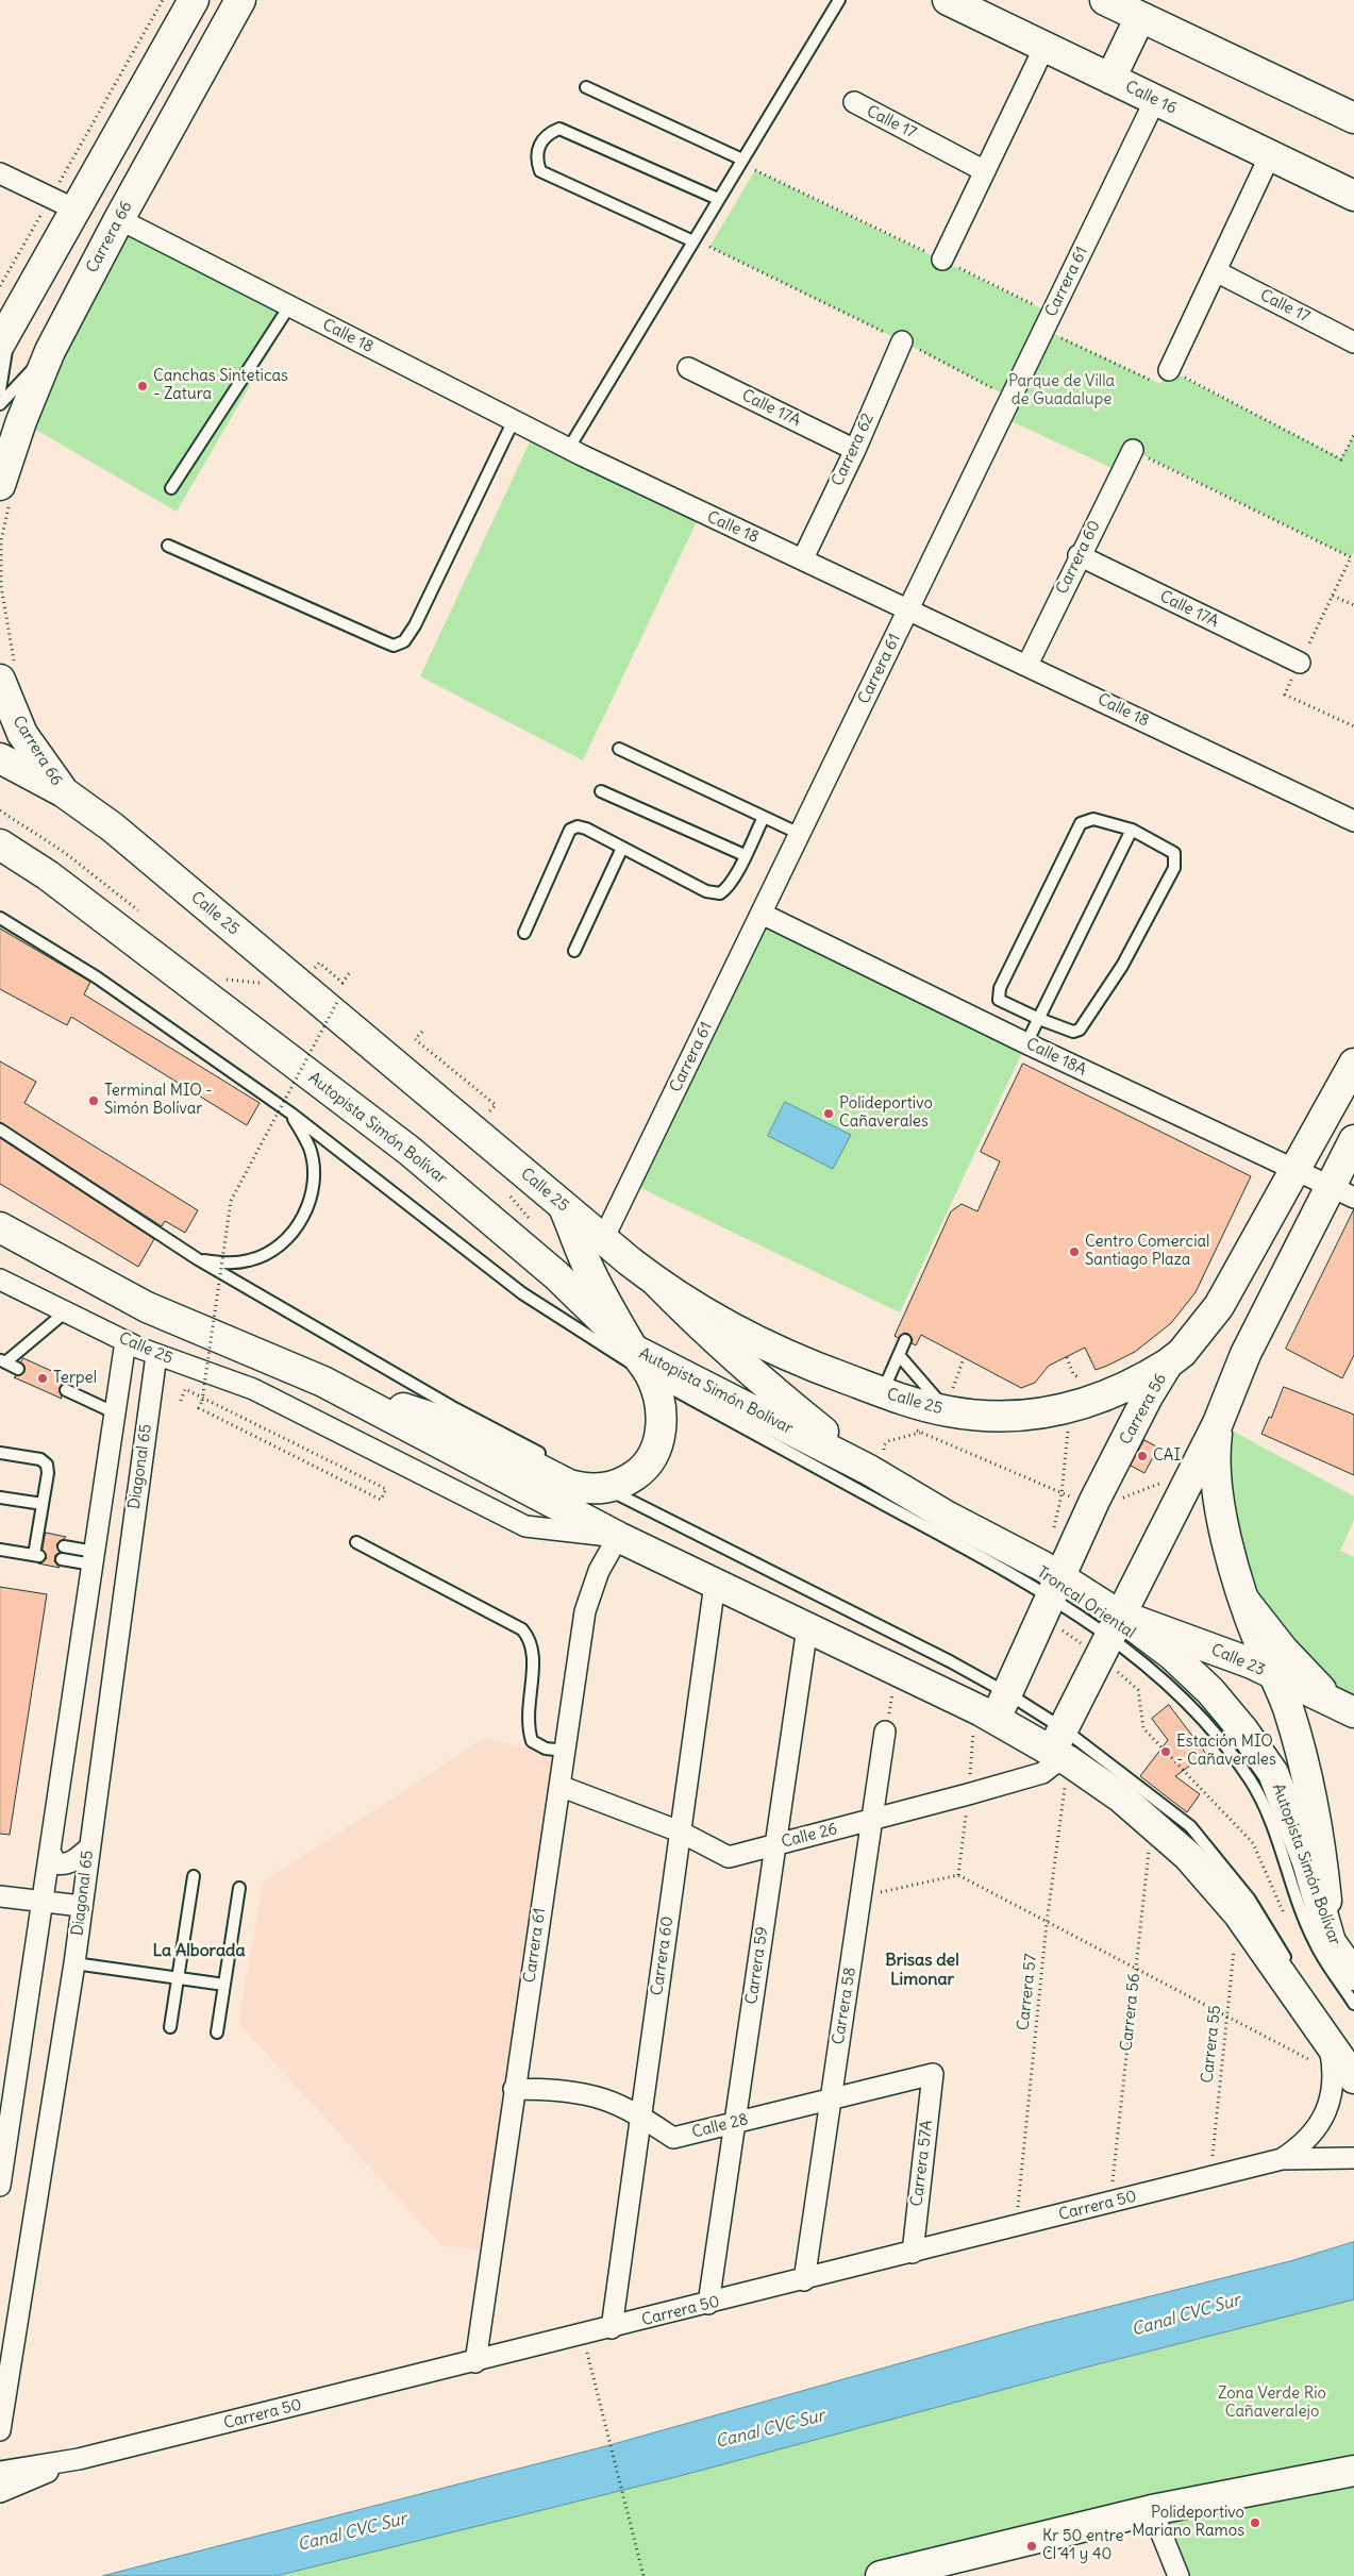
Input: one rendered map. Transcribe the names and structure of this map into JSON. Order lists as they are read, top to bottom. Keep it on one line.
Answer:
{"streets":{"main road":["Calle 16","Carrera 66","Calle 25","Autopista Simón Bolívar","Carrera 56","Calle 23"],"street":["Calle 17","Carrera 61","Calle 18","Calle 17A","Carrera 62","Carrera 60","Calle 18A","Diagonal 65","Calle 26","Carrera 59","Carrera 58","Calle 28","Carrera 57A","Carrera 50"],"lane":["Troncal Oriental"],"path":["Carrera 57","Carrera 55"]},"crossings":[["Calle 16","Carrera 61"],["Carrera 66","Calle 18"],["Carrera 66","Calle 25"],["Carrera 61","Calle 18"],["Carrera 61","Calle 25"],["Carrera 61","Calle 18A"],["Carrera 61","Calle 26"],["Carrera 61","Calle 28"],["Carrera 61","Carrera 50"],["Calle 18","Carrera 62"],["Calle 18","Carrera 60"],["Calle 17A","Carrera 62"],["Calle 17A","Carrera 60"],["Carrera 60","Calle 26"],["Carrera 60","Calle 28"],["Carrera 60","Carrera 50"],["Calle 25","Carrera 56"],["Calle 25","Diagonal 65"],["Calle 18A","Carrera 56"],["Autopista Simón Bolívar","Carrera 56"],["Autopista Simón Bolívar","Troncal Oriental"],["Autopista Simón Bolívar","Calle 23"],["Carrera 56","Troncal Oriental"],["Carrera 56","Carrera 50"],["Troncal Oriental","Calle 23"],["Calle 26","Carrera 59"],["Calle 26","Carrera 57"],["Calle 26","Carrera 58"],["Carrera 59","Calle 28"],["Carrera 59","Carrera 50"],["Carrera 57","Carrera 50"],["Carrera 58","Calle 28"],["Carrera 58","Carrera 50"],["Carrera 55","Carrera 50"],["Calle 28","Carrera 57A"],["Carrera 57A","Carrera 50"]],"districts":["La Alborada","Brisas del Limonar"],"water":["Canal CVC Sur"],"parks":["Parque de Villa de Guadalupe","Zona Verde Rio Cañaveralejo"],"places":["Canchas Sinteticas - Zatura","Terminal MIO - Simón Bolívar","Polideportivo Cañaverales","Centro Comercial Santiago Plaza","Terpel","CAI","Estación MIO - Cañaverales","Polideportivo Mariano Ramos","Kr 50 entre Cl 41 y 40"]}
